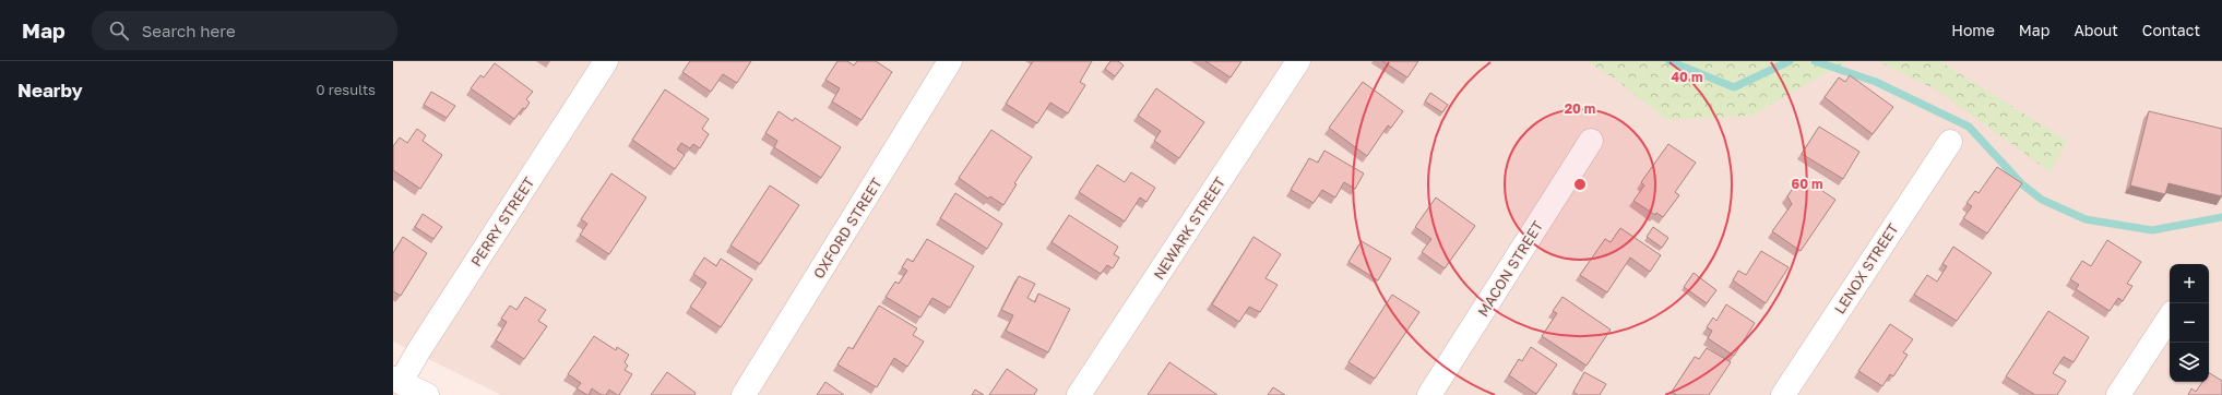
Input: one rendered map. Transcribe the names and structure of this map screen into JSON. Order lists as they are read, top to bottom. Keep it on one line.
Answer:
{"streets":{"street":["PERRY STREET","OXFORD STREET","NEWARK STREET","MACON STREET","LENOX STREET"]},"page":{"header":"Map","search":"Search here","nav":["Home","Map","About","Contact"],"heading":["Nearby","0 results"],"map_buttons":["+","−"]},"rings":["40 m","20 m","60 m"]}
